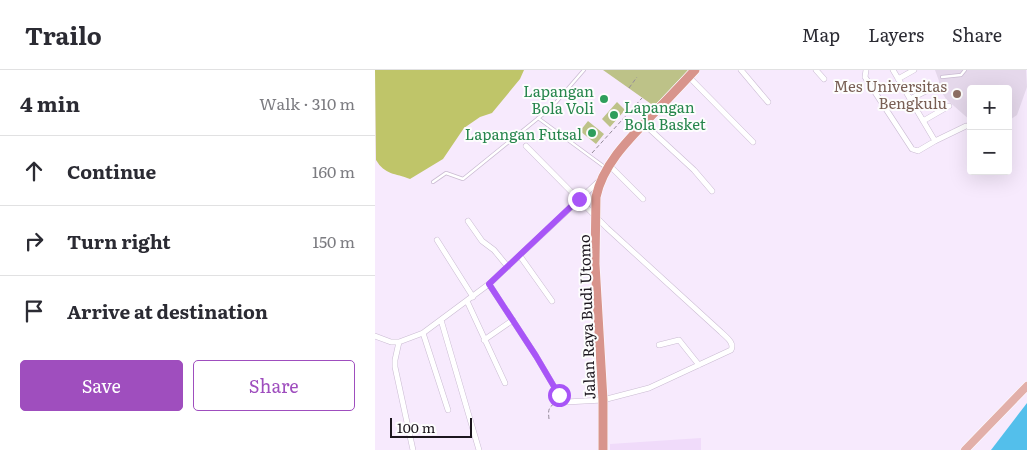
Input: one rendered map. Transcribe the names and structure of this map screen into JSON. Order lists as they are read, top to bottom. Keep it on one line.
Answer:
{"streets":{"highway":["Jalan Raya Budi Utomo"]},"places":["Mes Universitas Bengkulu","Lapangan Bola Voli","Lapangan Bola Basket","Lapangan Futsal"],"scale_bar":"100 m","page":{"header":"Trailo","nav":["Map","Layers","Share"],"heading":["4 min","Walk · 310 m"],"map_buttons":["+","−"],"list":[["Continue","160 m"],["Turn right","150 m"],"Arrive at destination"],"buttons":["Save","Share"],"scale":"100 m"}}
